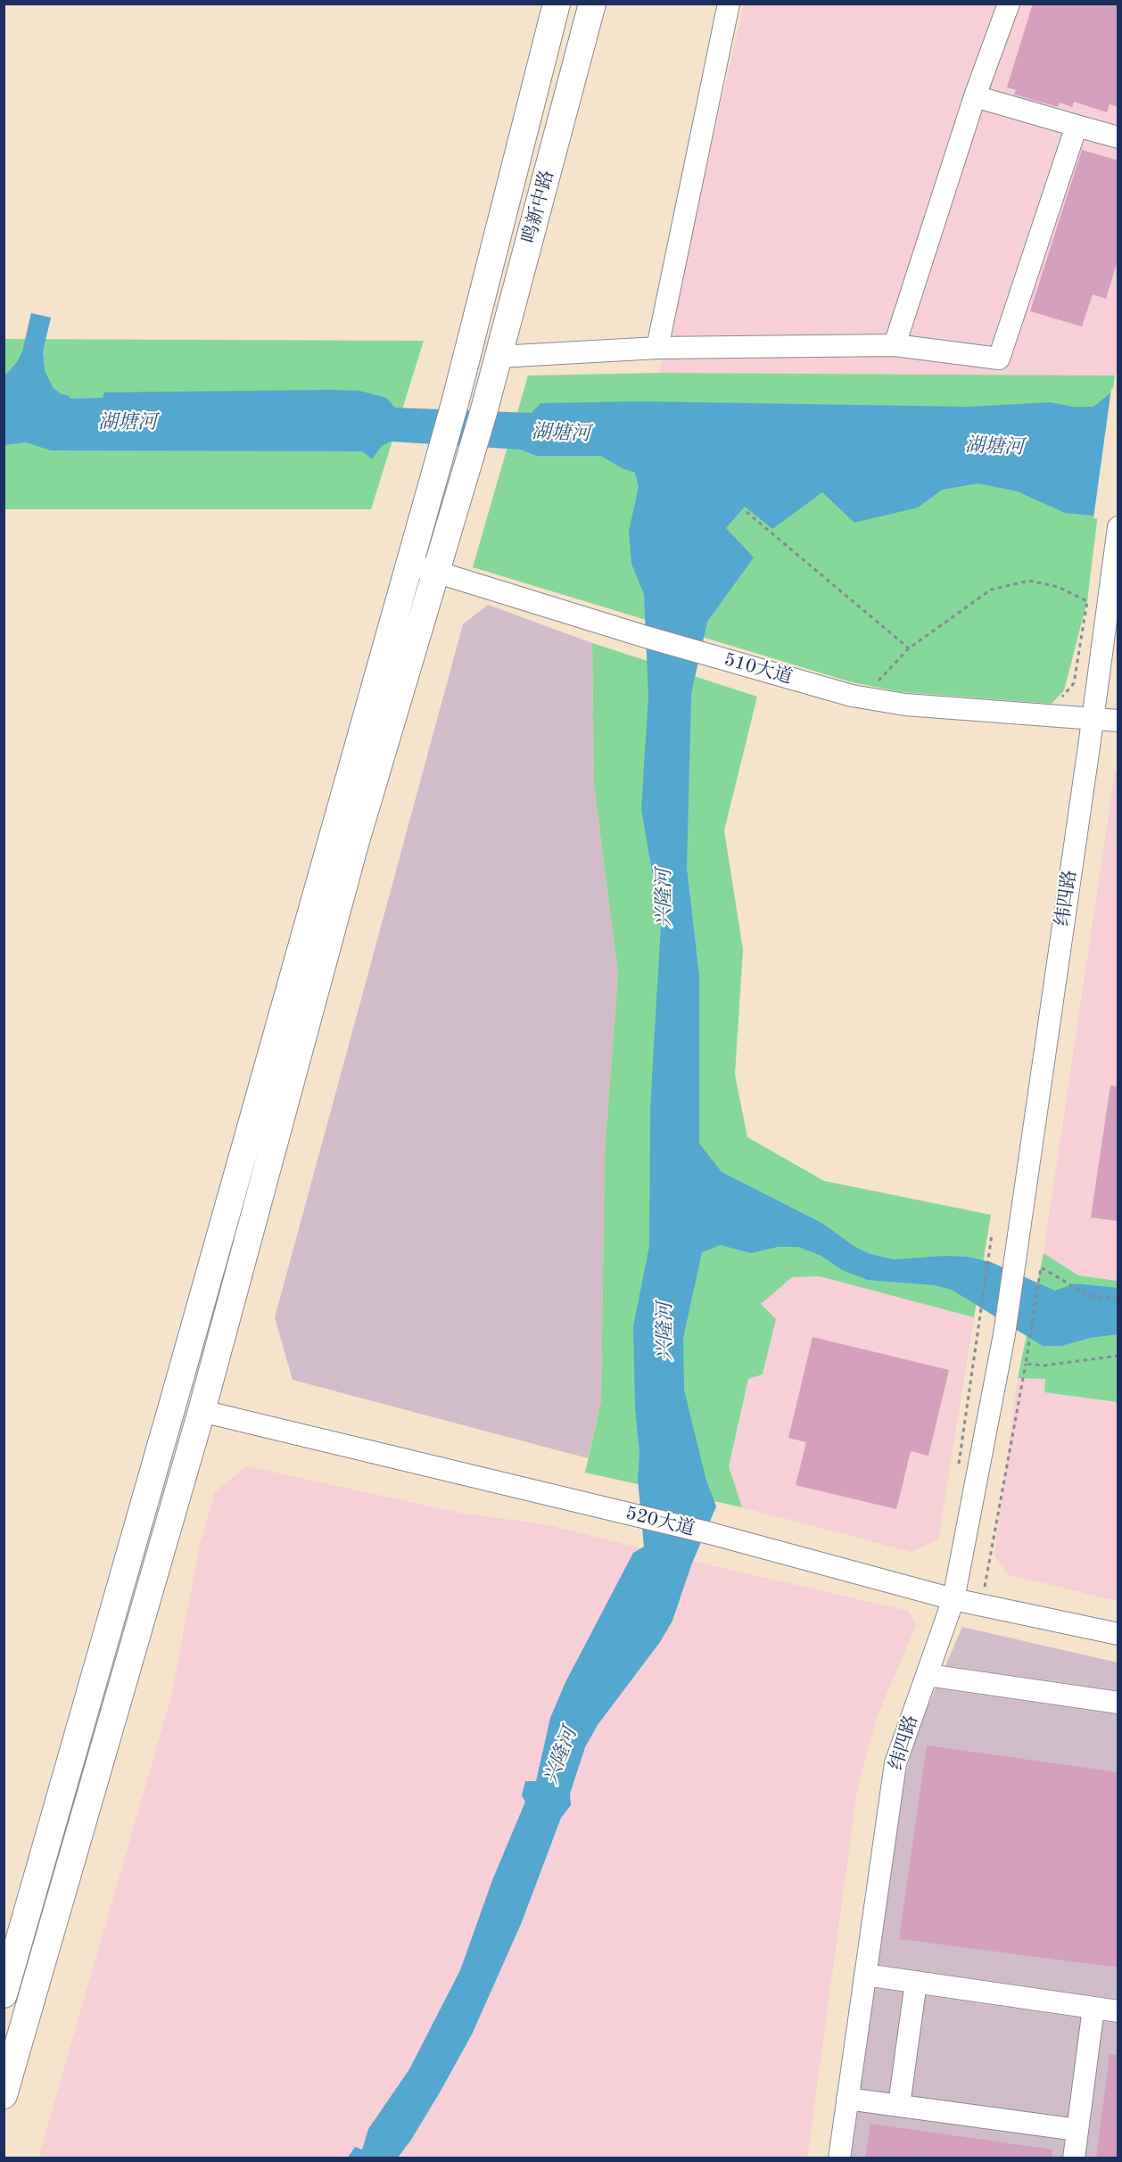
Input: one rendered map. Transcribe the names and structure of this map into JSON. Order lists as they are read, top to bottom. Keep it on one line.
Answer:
{"streets":{"main road":["鸣新中路"],"street":["510大道","纬四路","520大道"]},"crossings":[["鸣新中路","510大道"],["鸣新中路","520大道"],["510大道","纬四路"],["纬四路","520大道"]],"water":["湖塘河","兴隆河"]}
